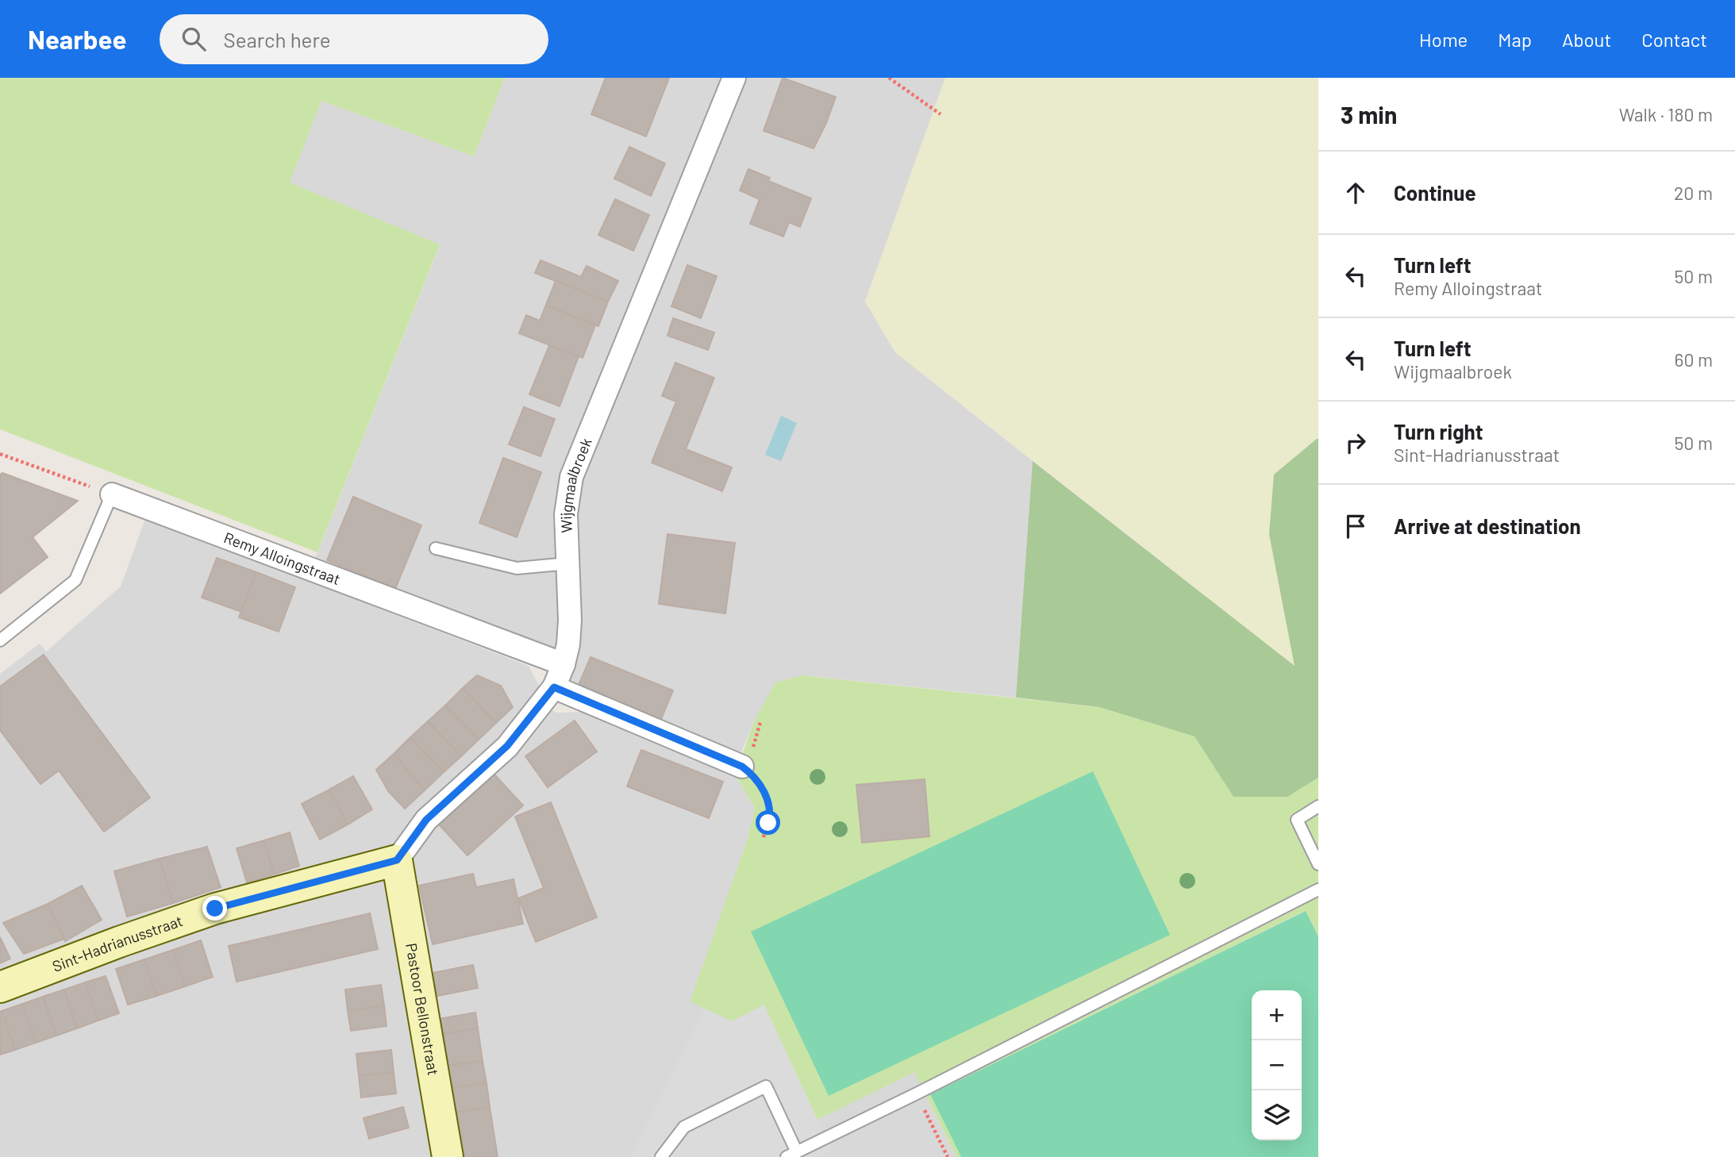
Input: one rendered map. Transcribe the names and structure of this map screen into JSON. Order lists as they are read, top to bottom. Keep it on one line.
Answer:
{"streets":{"street":["Wijgmaalbroek","Remy Alloingstraat","Sint-Hadrianusstraat","Pastoor Bellonstraat"]},"crossings":[["Wijgmaalbroek","Remy Alloingstraat"],["Wijgmaalbroek","Sint-Hadrianusstraat"],["Wijgmaalbroek","Pastoor Bellonstraat"],["Sint-Hadrianusstraat","Pastoor Bellonstraat"]],"page":{"header":"Nearbee","search":"Search here","nav":["Home","Map","About","Contact"],"heading":["3 min","Walk · 180 m"],"list":[["Continue","20 m"],["Turn left","Remy Alloingstraat","50 m"],["Turn left","Wijgmaalbroek","60 m"],["Turn right","Sint-Hadrianusstraat","50 m"],"Arrive at destination"],"map_buttons":["+","−"]}}
